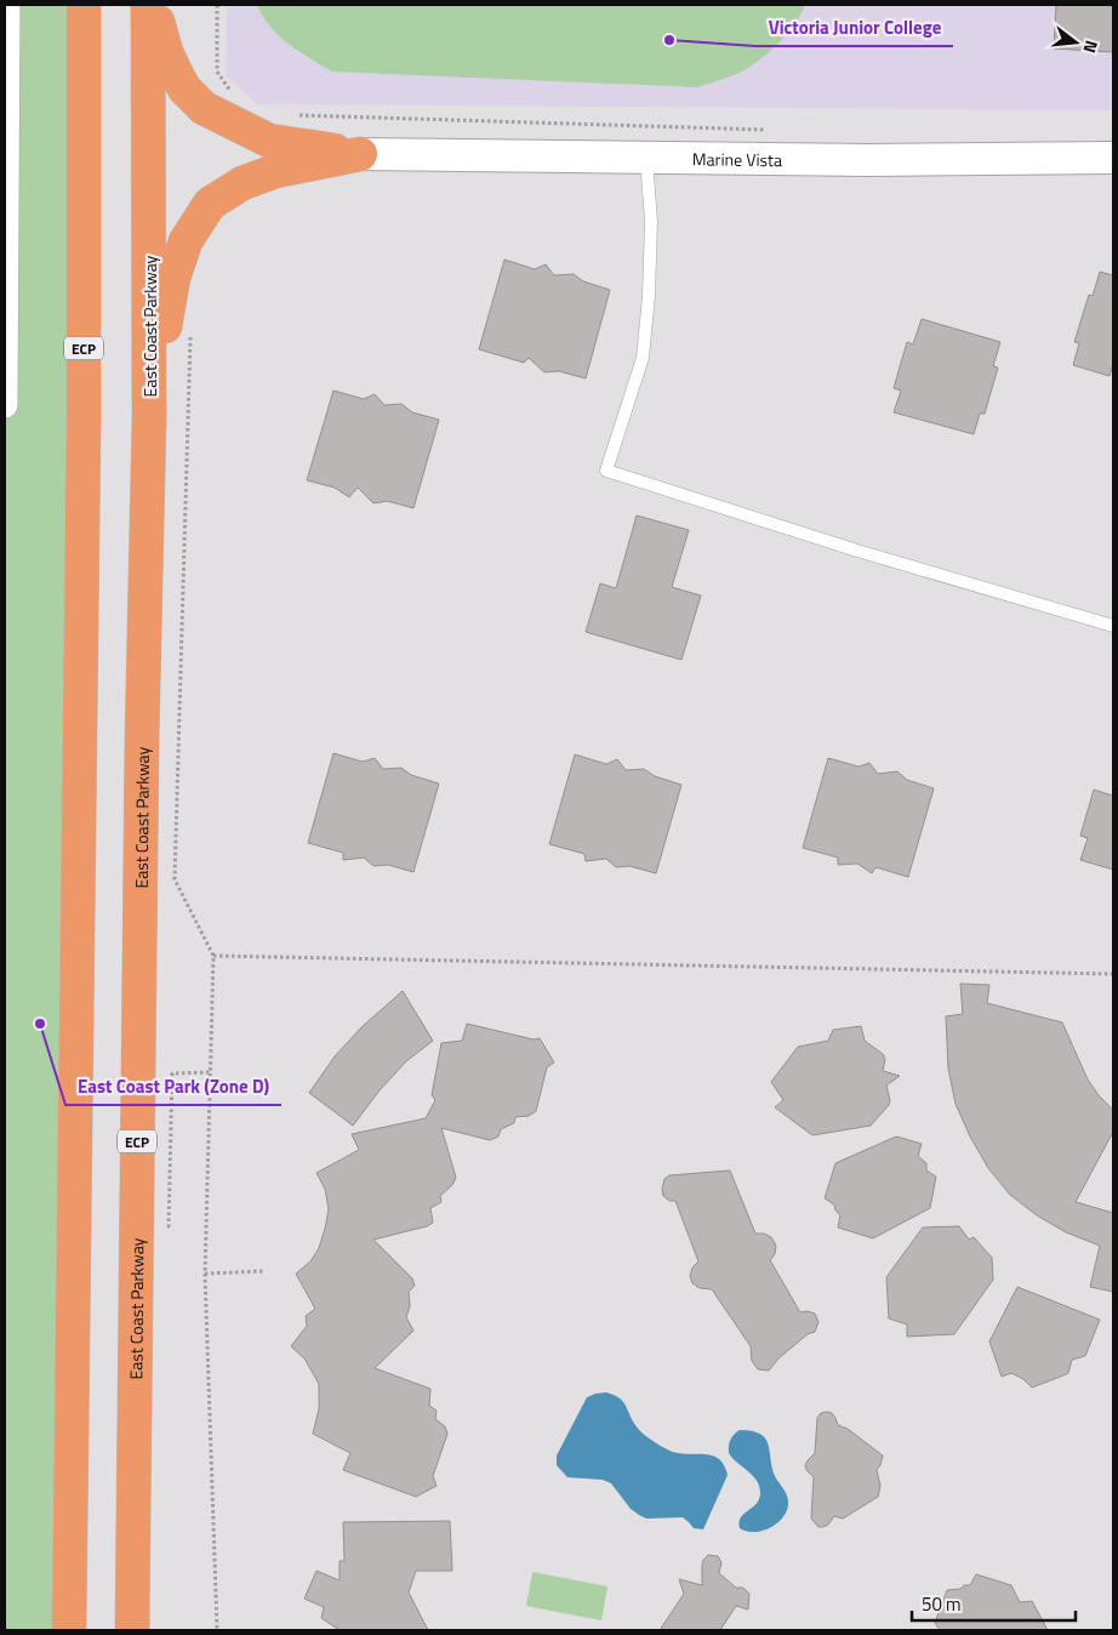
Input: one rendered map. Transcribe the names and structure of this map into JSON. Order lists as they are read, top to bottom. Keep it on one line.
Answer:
{"streets":{"highway":["East Coast Parkway","ECP"],"street":["Marine Vista"]},"places":["Victoria Junior College","East Coast Park (Zone D)"],"scale_bar":"50 m","north":"right"}
